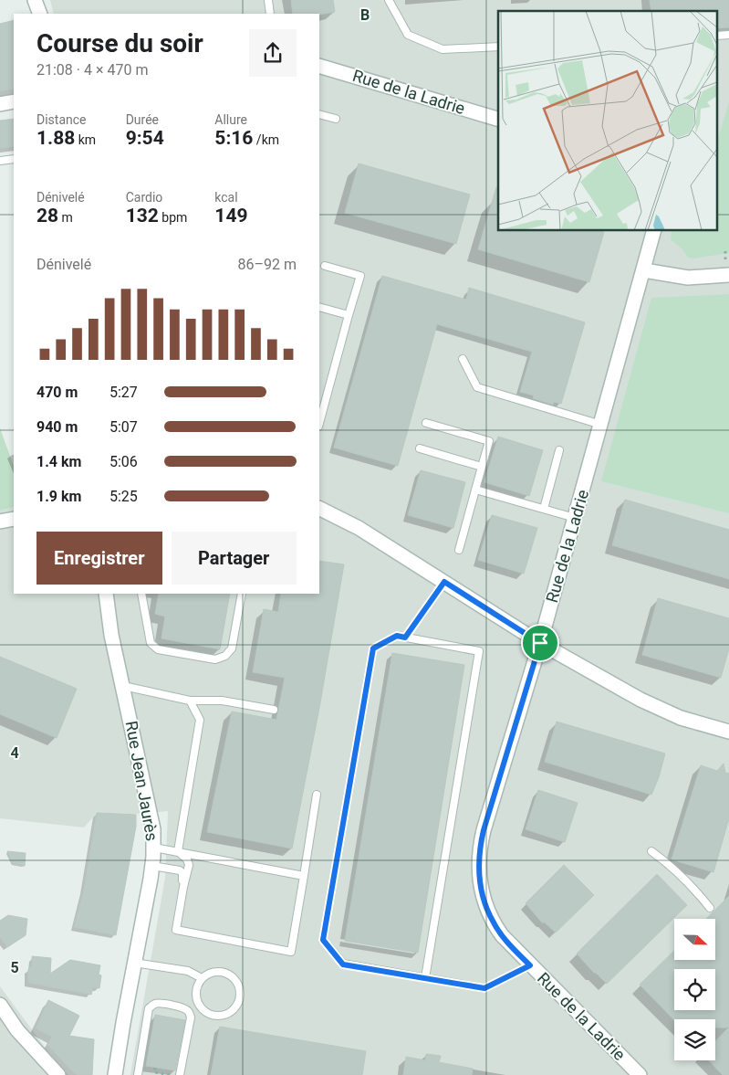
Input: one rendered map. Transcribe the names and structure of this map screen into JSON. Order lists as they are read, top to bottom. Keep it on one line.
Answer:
{"streets":{"street":["Rue de la Ladrie","Rue Jean Jaurès"]},"north":"right","page":{"heading":["Course du soir","21:08 · 4 × 470 m"],"stats":[["Distance","1.88 km"],["Durée","9:54"],["Allure","5:16 /km"],["Dénivelé","28 m"],["Cardio","132 bpm"],["kcal","149"]],"chart":["Dénivelé","86–92 m"],"list":[{"name":"470 m","note":"5:27"},{"name":"940 m","note":"5:07"},{"name":"1.4 km","note":"5:06"},{"name":"1.9 km","note":"5:25"}],"buttons":["Enregistrer","Partager"]},"grid":{"columns":["B"],"rows":["4","5"]}}
